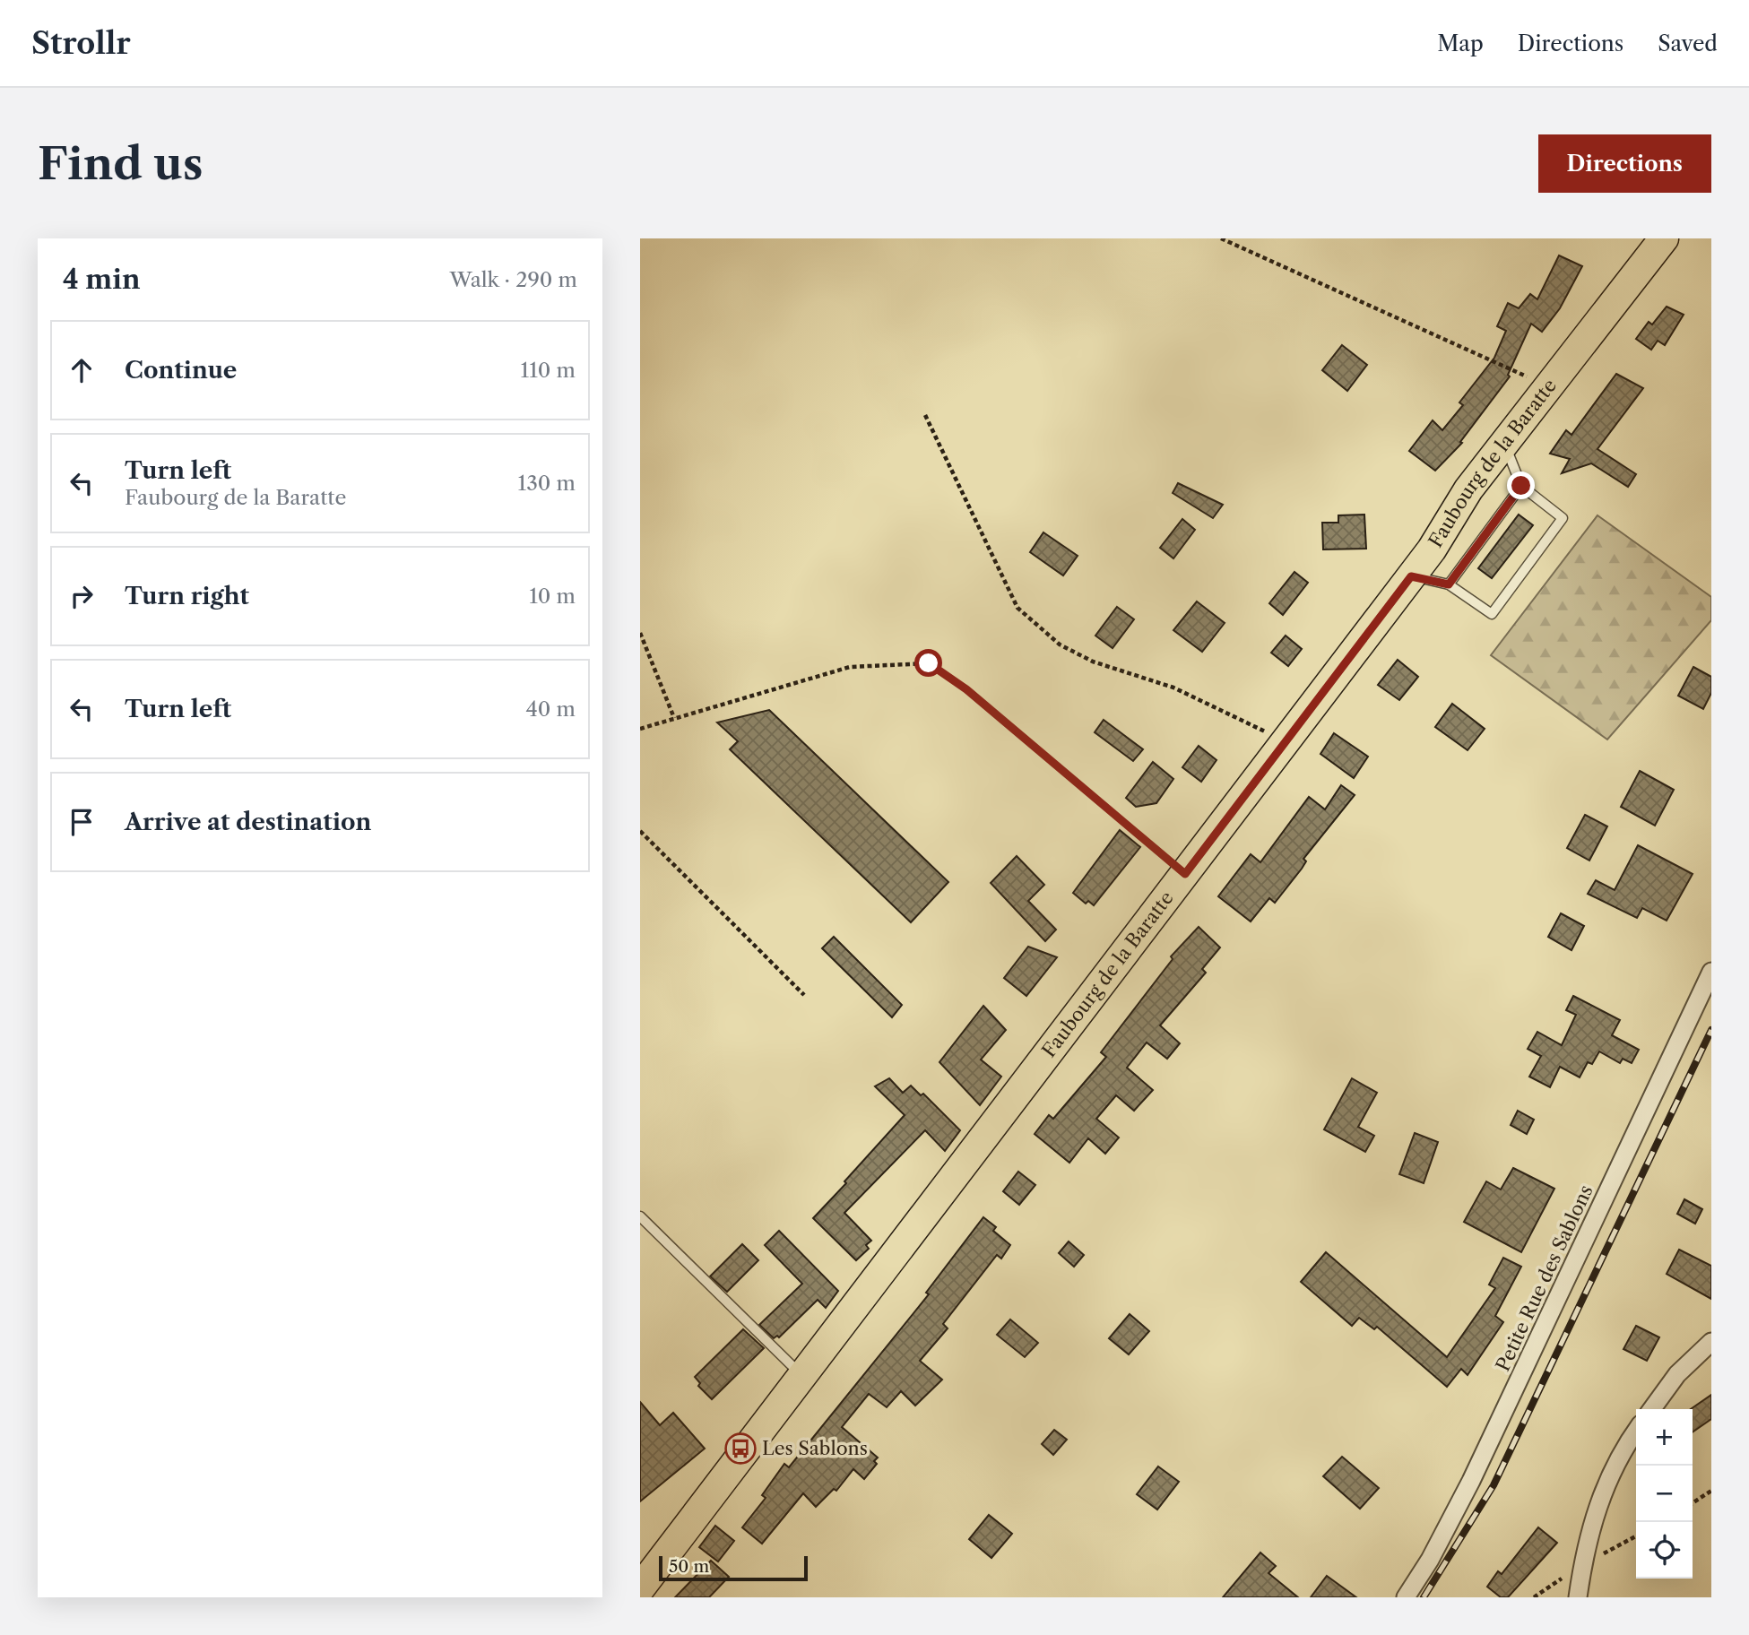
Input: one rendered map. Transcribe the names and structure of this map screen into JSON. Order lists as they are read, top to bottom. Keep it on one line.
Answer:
{"streets":{"main road":["Faubourg de la Baratte"],"street":["Petite Rue des Sablons"]},"places":{"bus stop":["Les Sablons"]},"scale_bar":"50 m","page":{"header":"Strollr","nav":["Map","Directions","Saved"],"buttons":"Directions","title":"Find us","heading":["4 min","Walk · 290 m"],"list":[["Continue","110 m"],["Turn left","Faubourg de la Baratte","130 m"],["Turn right","10 m"],["Turn left","40 m"],"Arrive at destination"],"map_buttons":["+","−"],"scale":"50 m"}}
